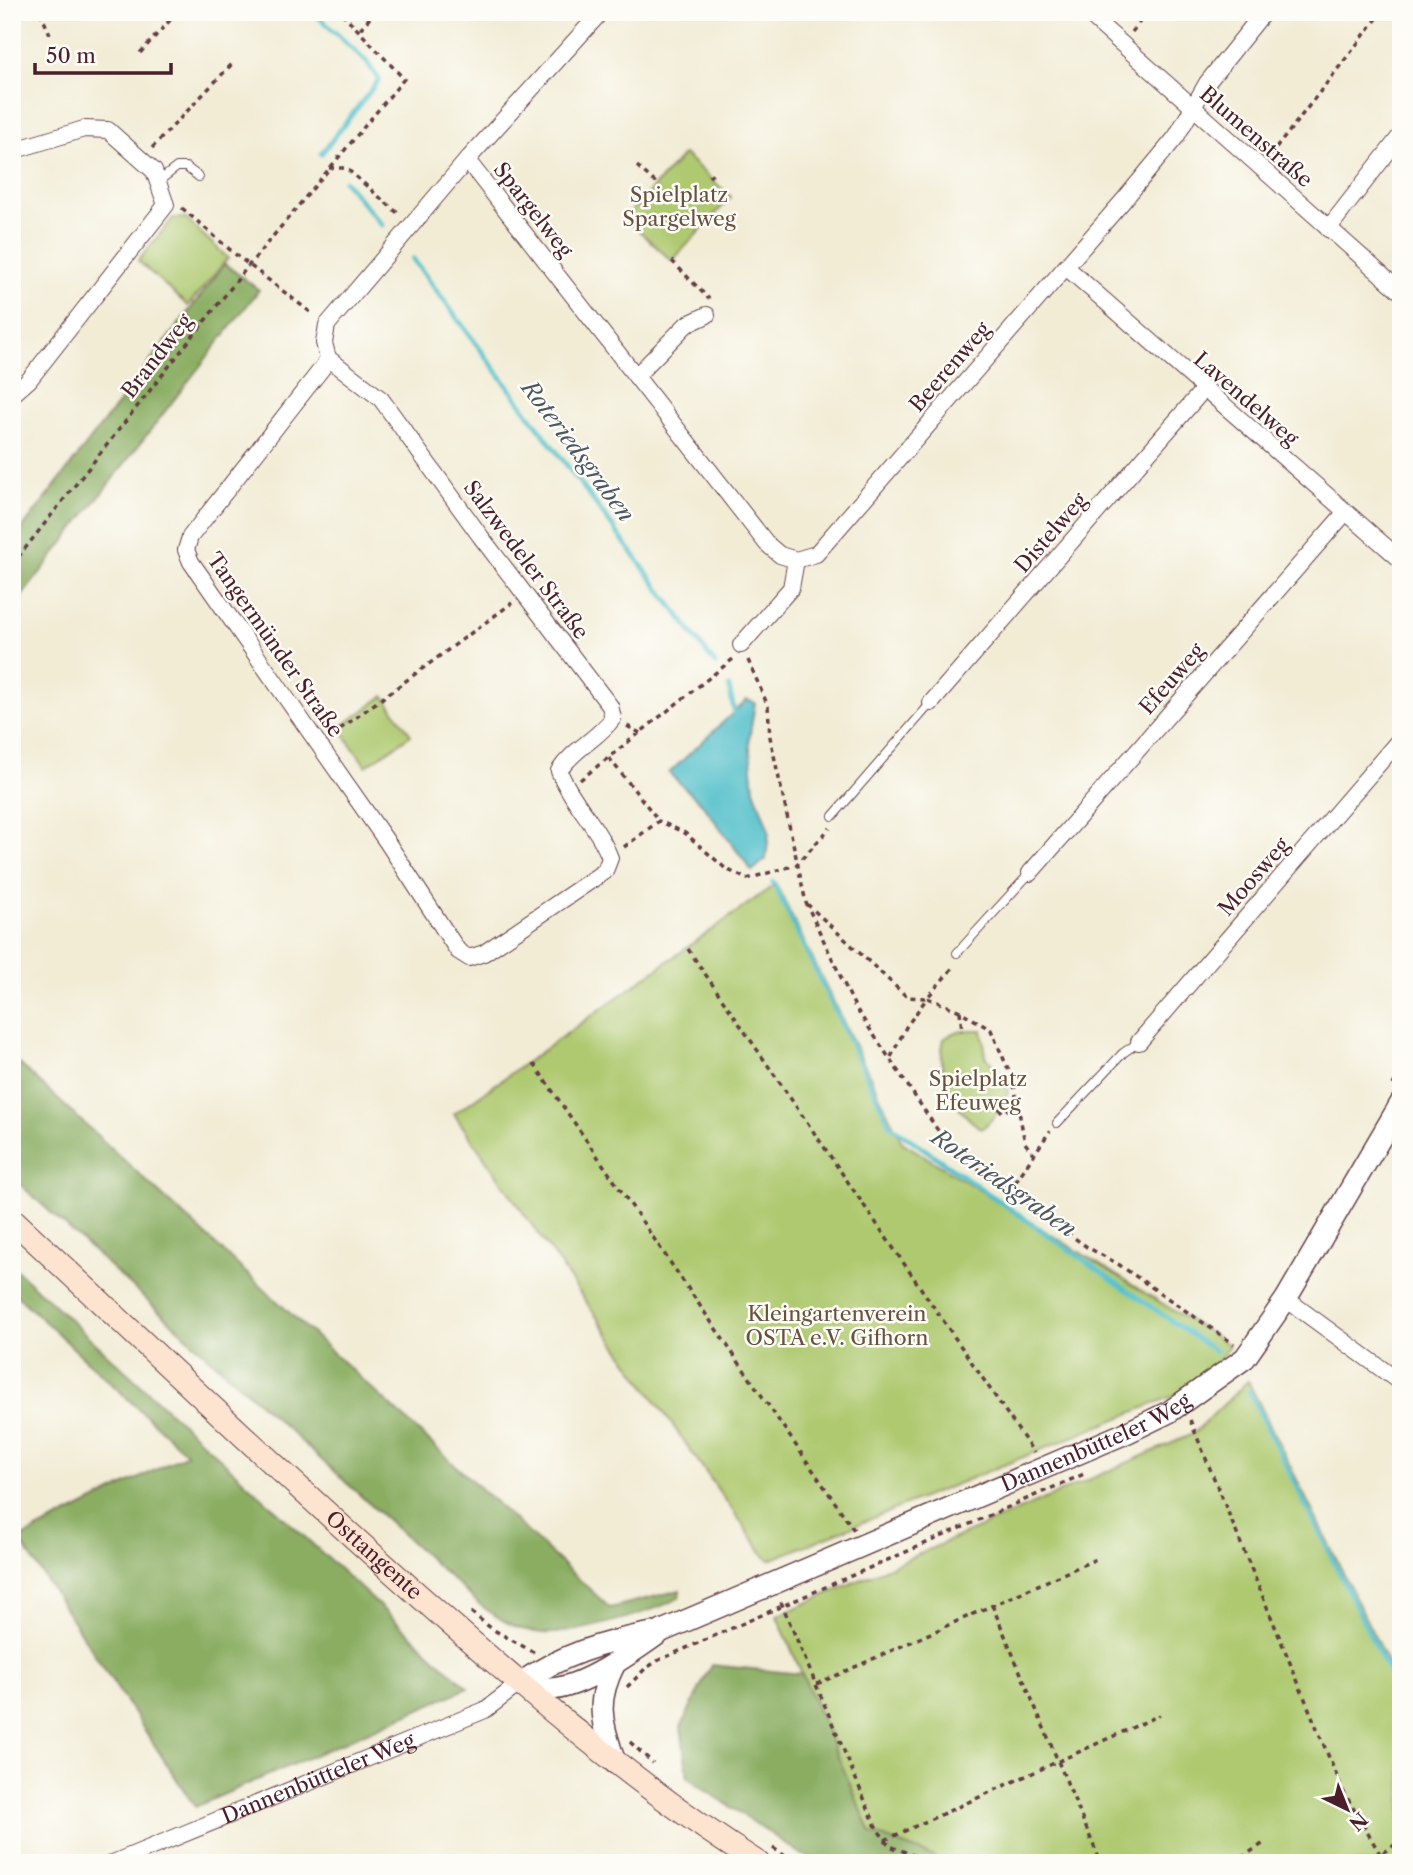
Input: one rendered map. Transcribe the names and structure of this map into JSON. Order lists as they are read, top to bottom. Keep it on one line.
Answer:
{"streets":{"main road":["Osttangente"],"street":["Blumenstraße","Spargelweg","Beerenweg","Lavendelweg","Distelweg","Salzwedeler Straße","Tangermünder Straße","Efeuweg","Moosweg","Dannenbütteler Weg"],"path":["Brandweg"]},"crossings":[["Blumenstraße","Beerenweg"],["Spargelweg","Beerenweg"],["Beerenweg","Lavendelweg"],["Lavendelweg","Distelweg"],["Lavendelweg","Efeuweg"],["Salzwedeler Straße","Tangermünder Straße"],["Dannenbütteler Weg","Osttangente"]],"water":["Roteriedsgraben"],"parks":["Spielplatz Spargelweg","Spielplatz Efeuweg","Kleingartenverein OSTA e.V. Gifhorn"],"scale_bar":"50 m","north":"bottom right"}
